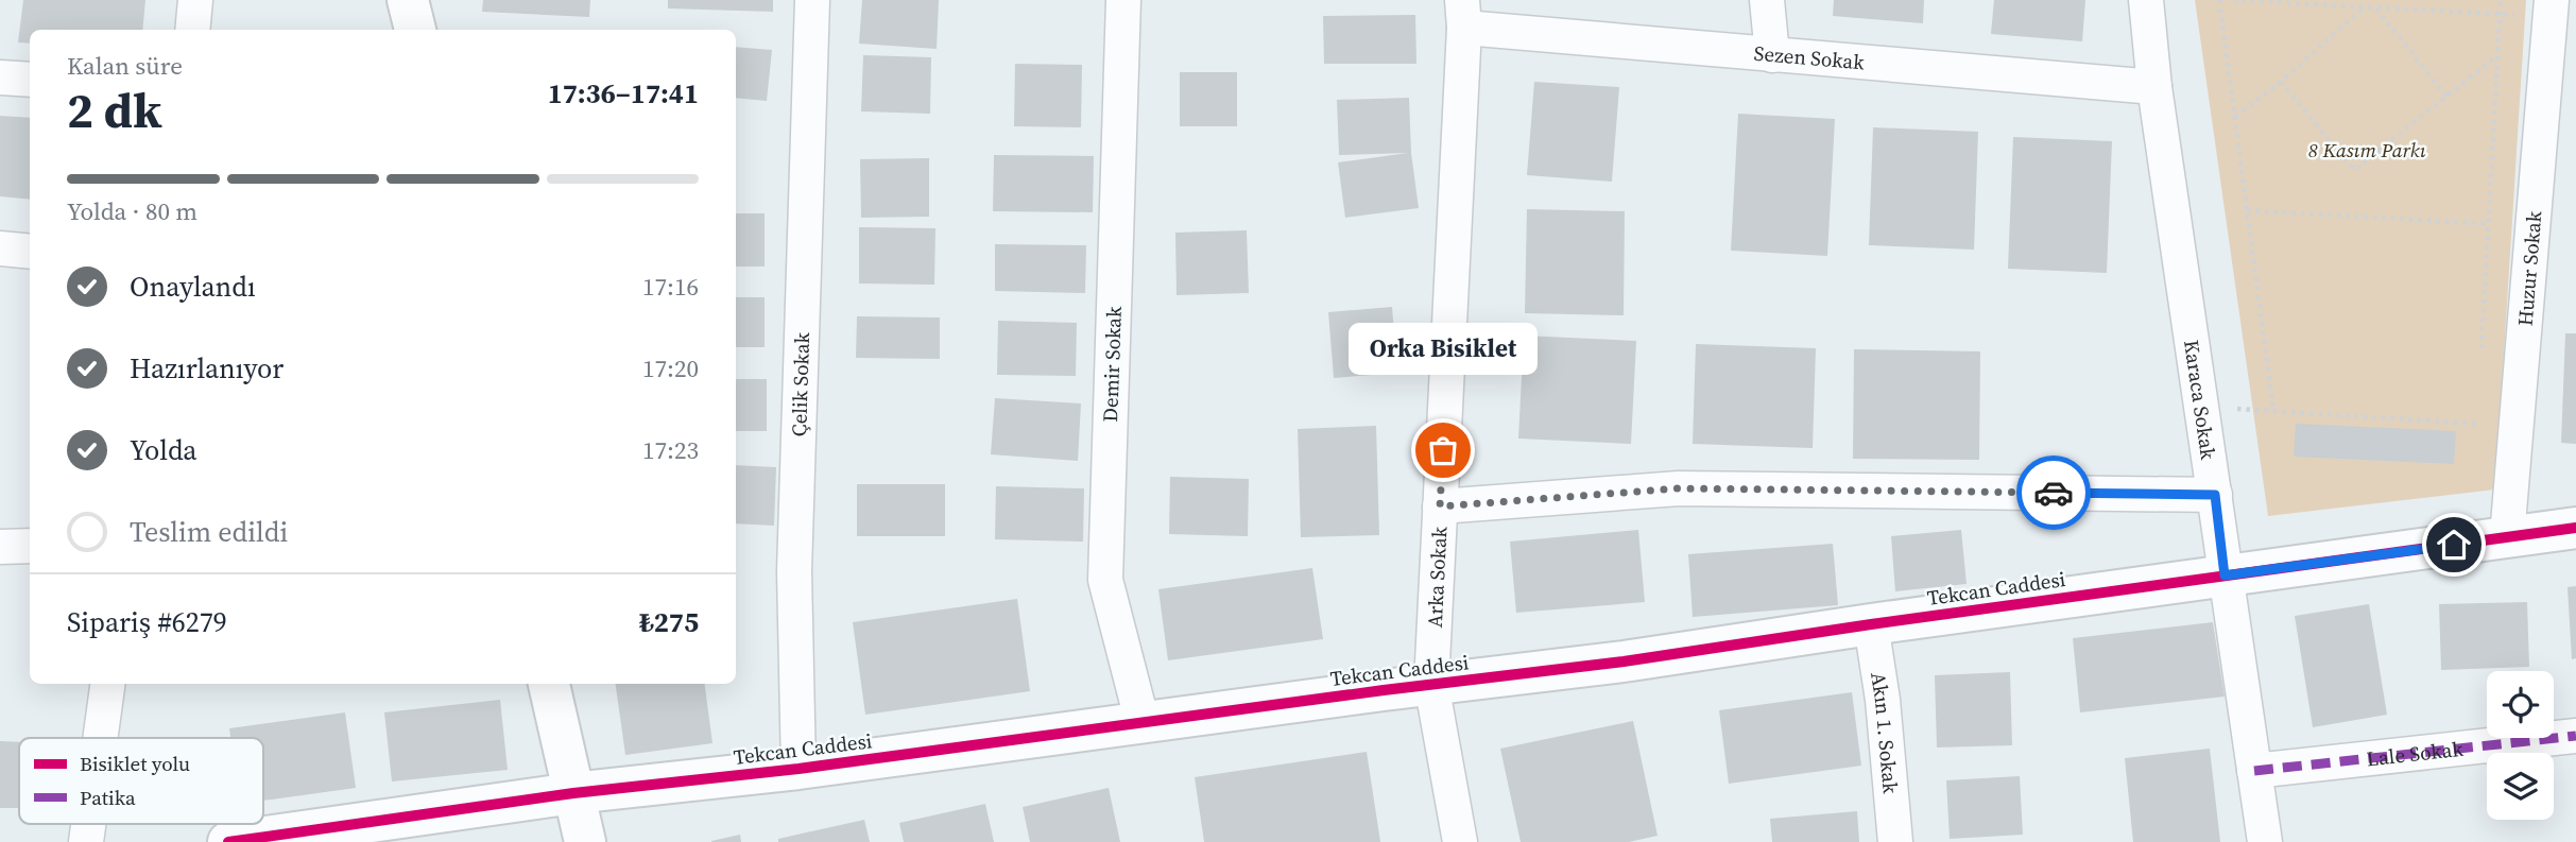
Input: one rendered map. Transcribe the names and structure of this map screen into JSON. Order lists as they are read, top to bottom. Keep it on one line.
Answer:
{"streets":{"street":["Sezen Sokak","Huzur Sokak","Demir Sokak","Çelik Sokak","Karaca Sokak","Arka Sokak","Tekcan Caddesi","Akın 1. Sokak","Lale Sokak"]},"crossings":[["Sezen Sokak","Karaca Sokak"],["Sezen Sokak","Arka Sokak"],["Huzur Sokak","Tekcan Caddesi"],["Demir Sokak","Tekcan Caddesi"],["Çelik Sokak","Tekcan Caddesi"],["Karaca Sokak","Tekcan Caddesi"],["Karaca Sokak","Lale Sokak"],["Arka Sokak","Tekcan Caddesi"],["Tekcan Caddesi","Akın 1. Sokak"]],"parks":["8 Kasım Parkı"],"places":["Orka Bisiklet"],"legend":["Bisiklet yolu","Patika"],"page":{"heading":["2 dk","Kalan süre","17:36–17:41"],"panel":["Sipariş #6279","₺275"],"bar":"Yolda · 80 m","list":[["Onaylandı","17:16"],["Hazırlanıyor","17:20"],["Yolda","17:23"],"Teslim edildi"],"bubble":"Orka Bisiklet"}}
